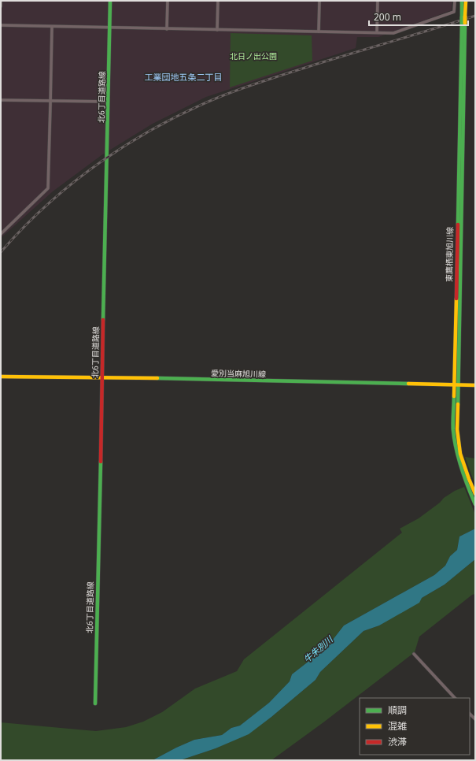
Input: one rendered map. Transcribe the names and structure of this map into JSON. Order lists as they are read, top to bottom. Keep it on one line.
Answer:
{"streets":{"main road":["北6丁目道路線","東鷹栖東旭川線","愛別当麻旭川線"]},"crossings":[["北6丁目道路線","愛別当麻旭川線"],["東鷹栖東旭川線","愛別当麻旭川線"]],"districts":["工業団地五条二丁目"],"water":["牛朱別川"],"parks":["北日ノ出公園"],"legend":["順調","混雑","渋滞"],"scale_bar":"200 m"}
